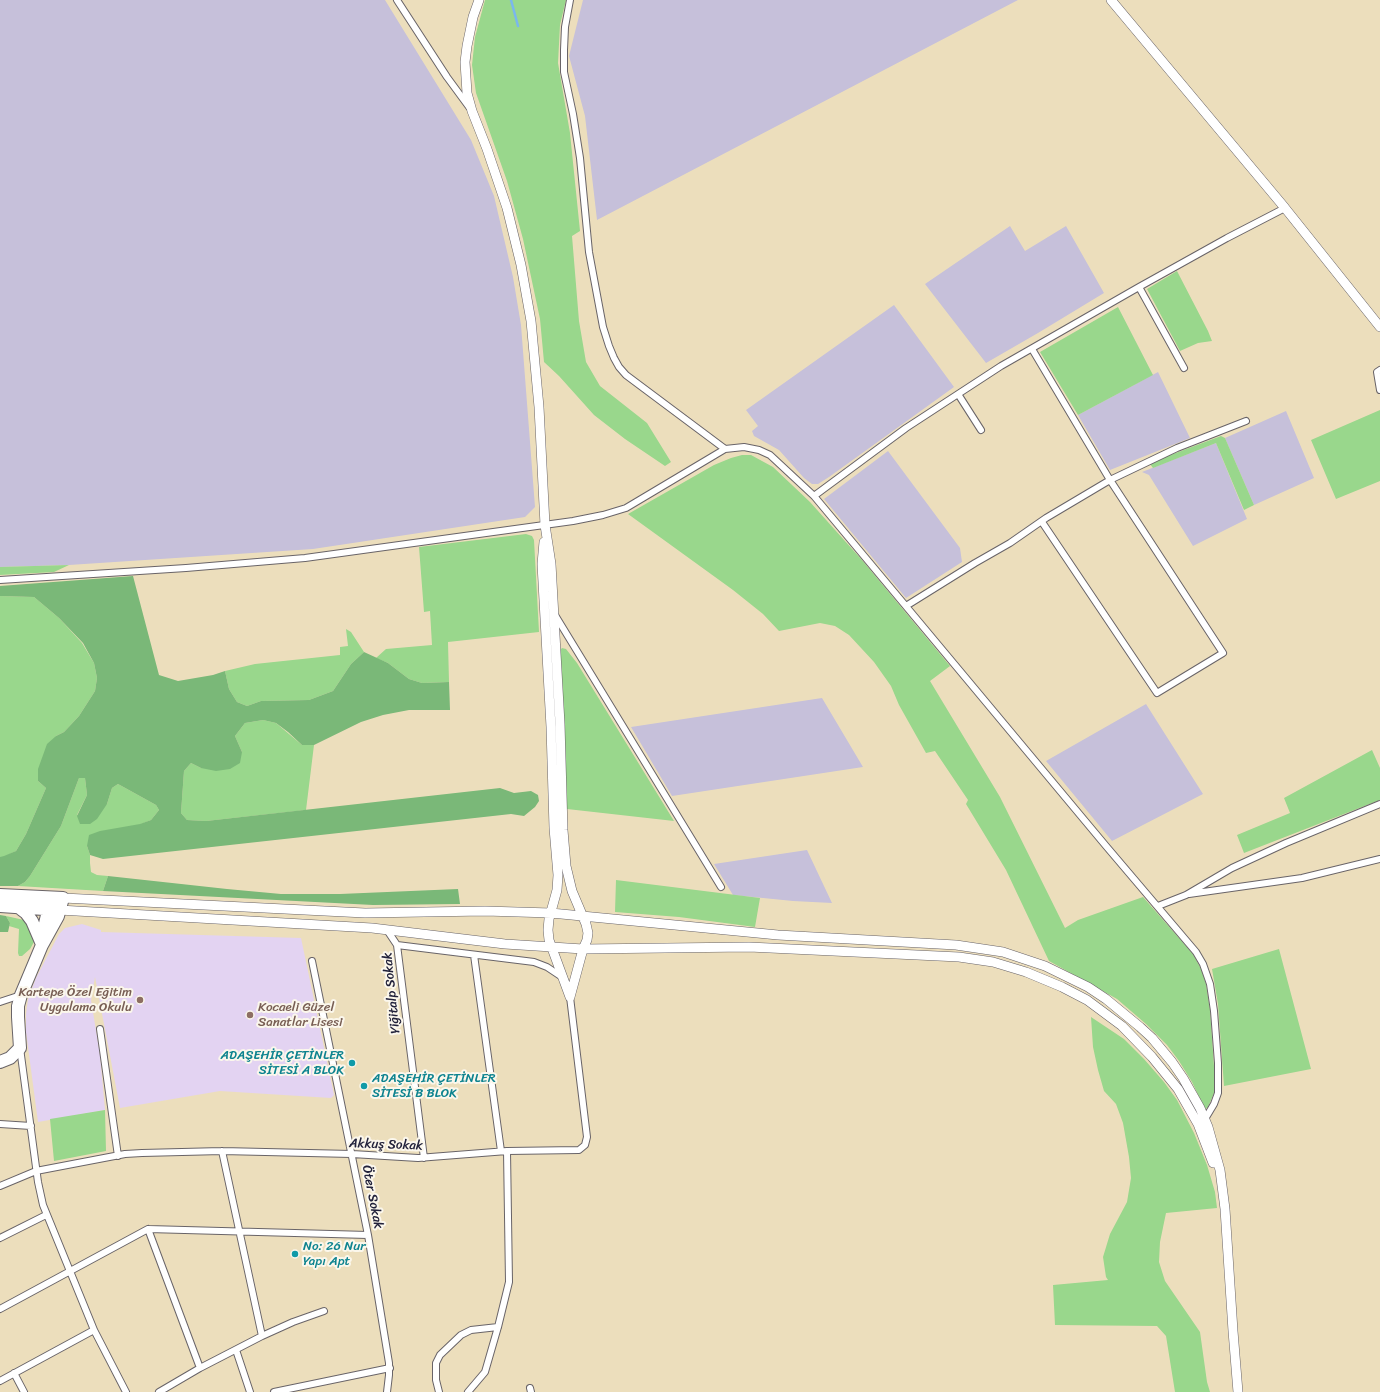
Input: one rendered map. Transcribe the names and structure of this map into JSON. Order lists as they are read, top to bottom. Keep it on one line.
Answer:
{"streets":{"street":["Yiğitalp Sokak","Akkuş Sokak","Öter Sokak"]},"crossings":[["Yiğitalp Sokak","Akkuş Sokak"],["Akkuş Sokak","Öter Sokak"]],"places":["Kartepe Özel Eğitim Uygulama Okulu","Kocaeli Güzel Sanatlar Lisesi","ADAŞEHİR ÇETİNLER SİTESİ A BLOK","ADAŞEHİR ÇETİNLER SİTESİ B BLOK","No: 26 Nur Yapı Apt"]}
